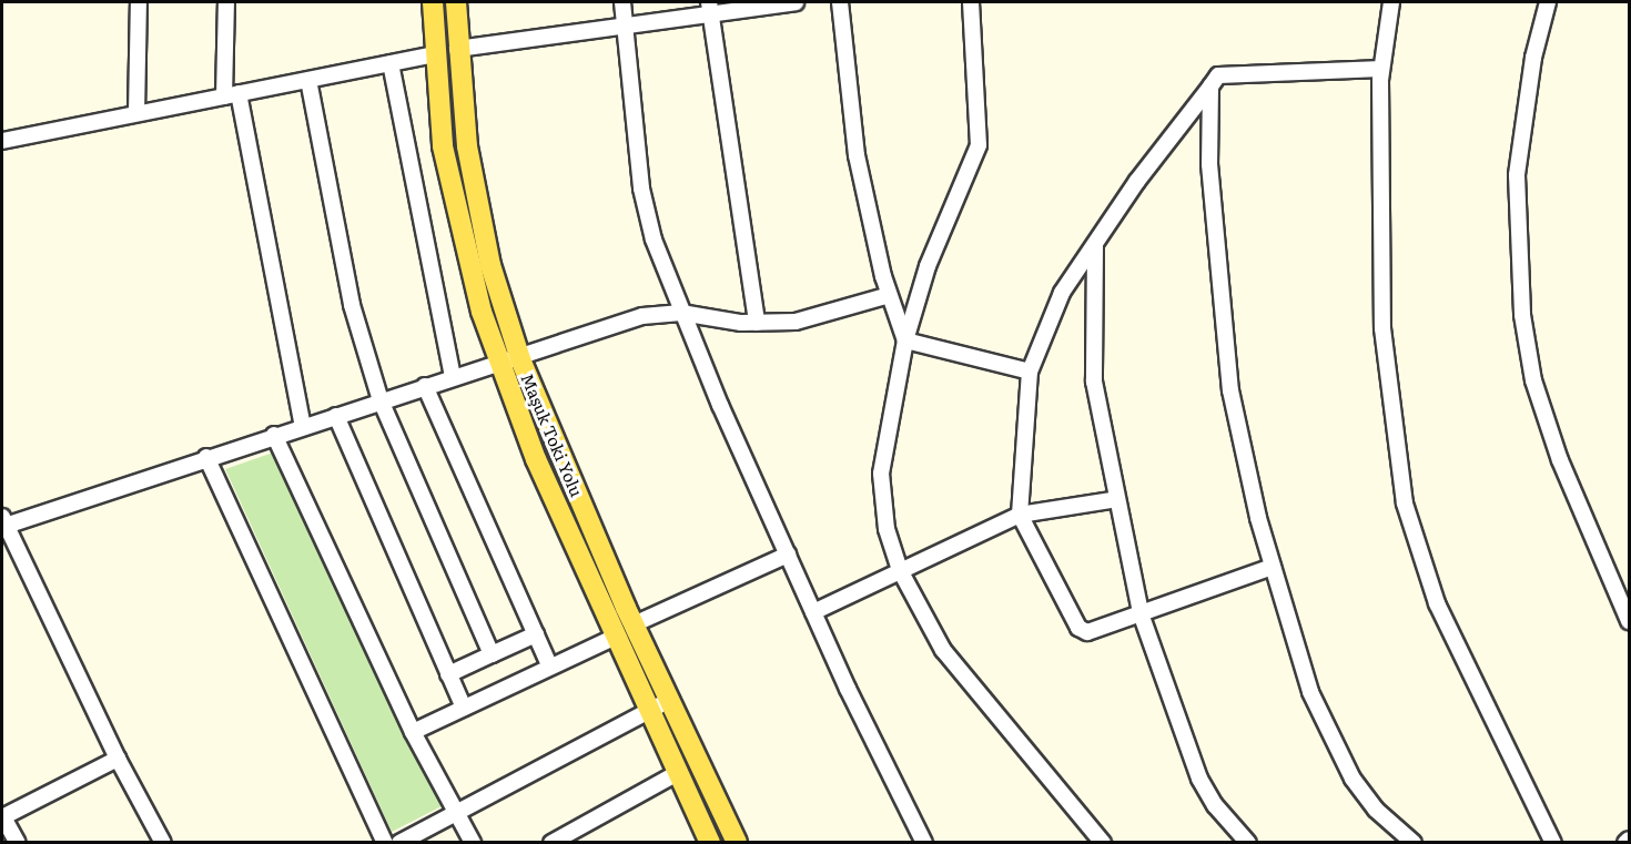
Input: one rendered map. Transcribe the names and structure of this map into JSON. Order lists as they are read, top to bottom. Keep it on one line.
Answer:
{"streets":{"main road":["Maşuk Toki Yolu"]}}
